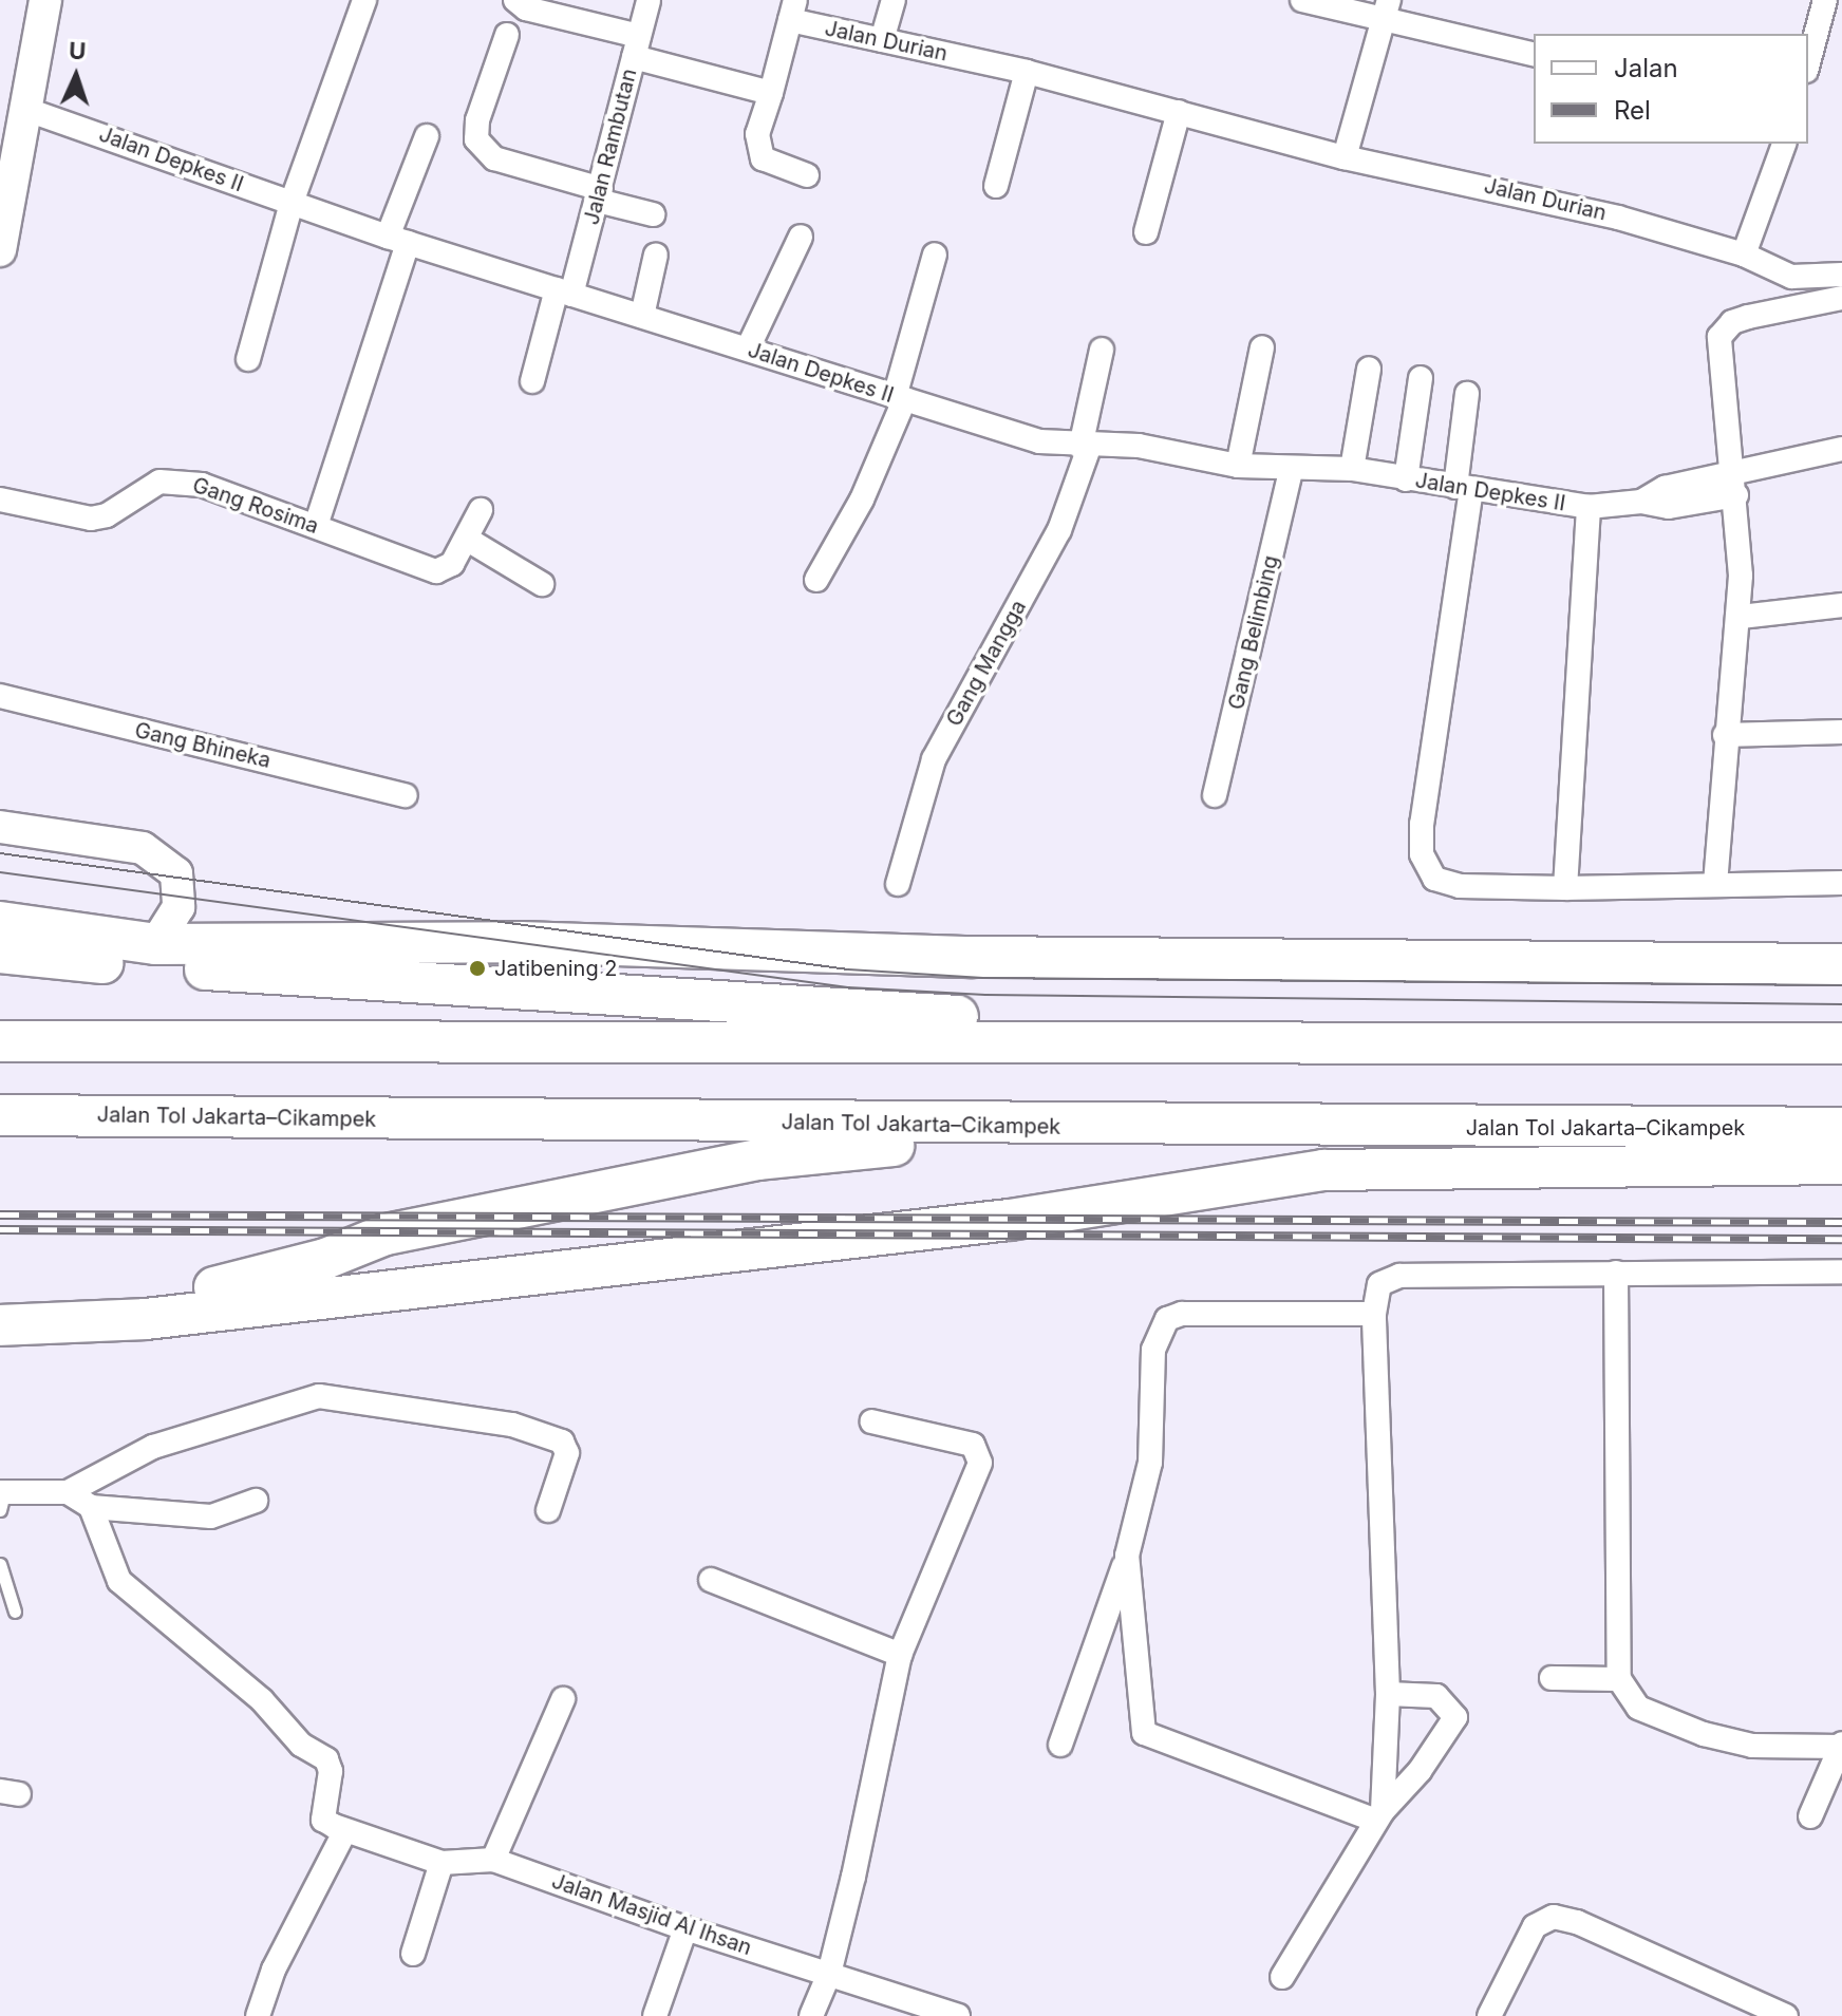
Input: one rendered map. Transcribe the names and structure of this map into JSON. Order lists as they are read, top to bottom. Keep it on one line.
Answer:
{"streets":{"highway":["Jalan Tol Jakarta–Cikampek"],"street":["Jalan Durian","Jalan Rambutan","Jalan Depkes II","Gang Rosima","Gang Belimbing","Gang Mangga","Gang Bhineka","Jalan Masjid Al Ihsan"]},"crossings":[["Jalan Rambutan","Jalan Depkes II"],["Jalan Depkes II","Gang Belimbing"],["Jalan Depkes II","Gang Mangga"]],"places":["Jatibening 2"],"legend":["Jalan","Rel"],"north":"top"}
